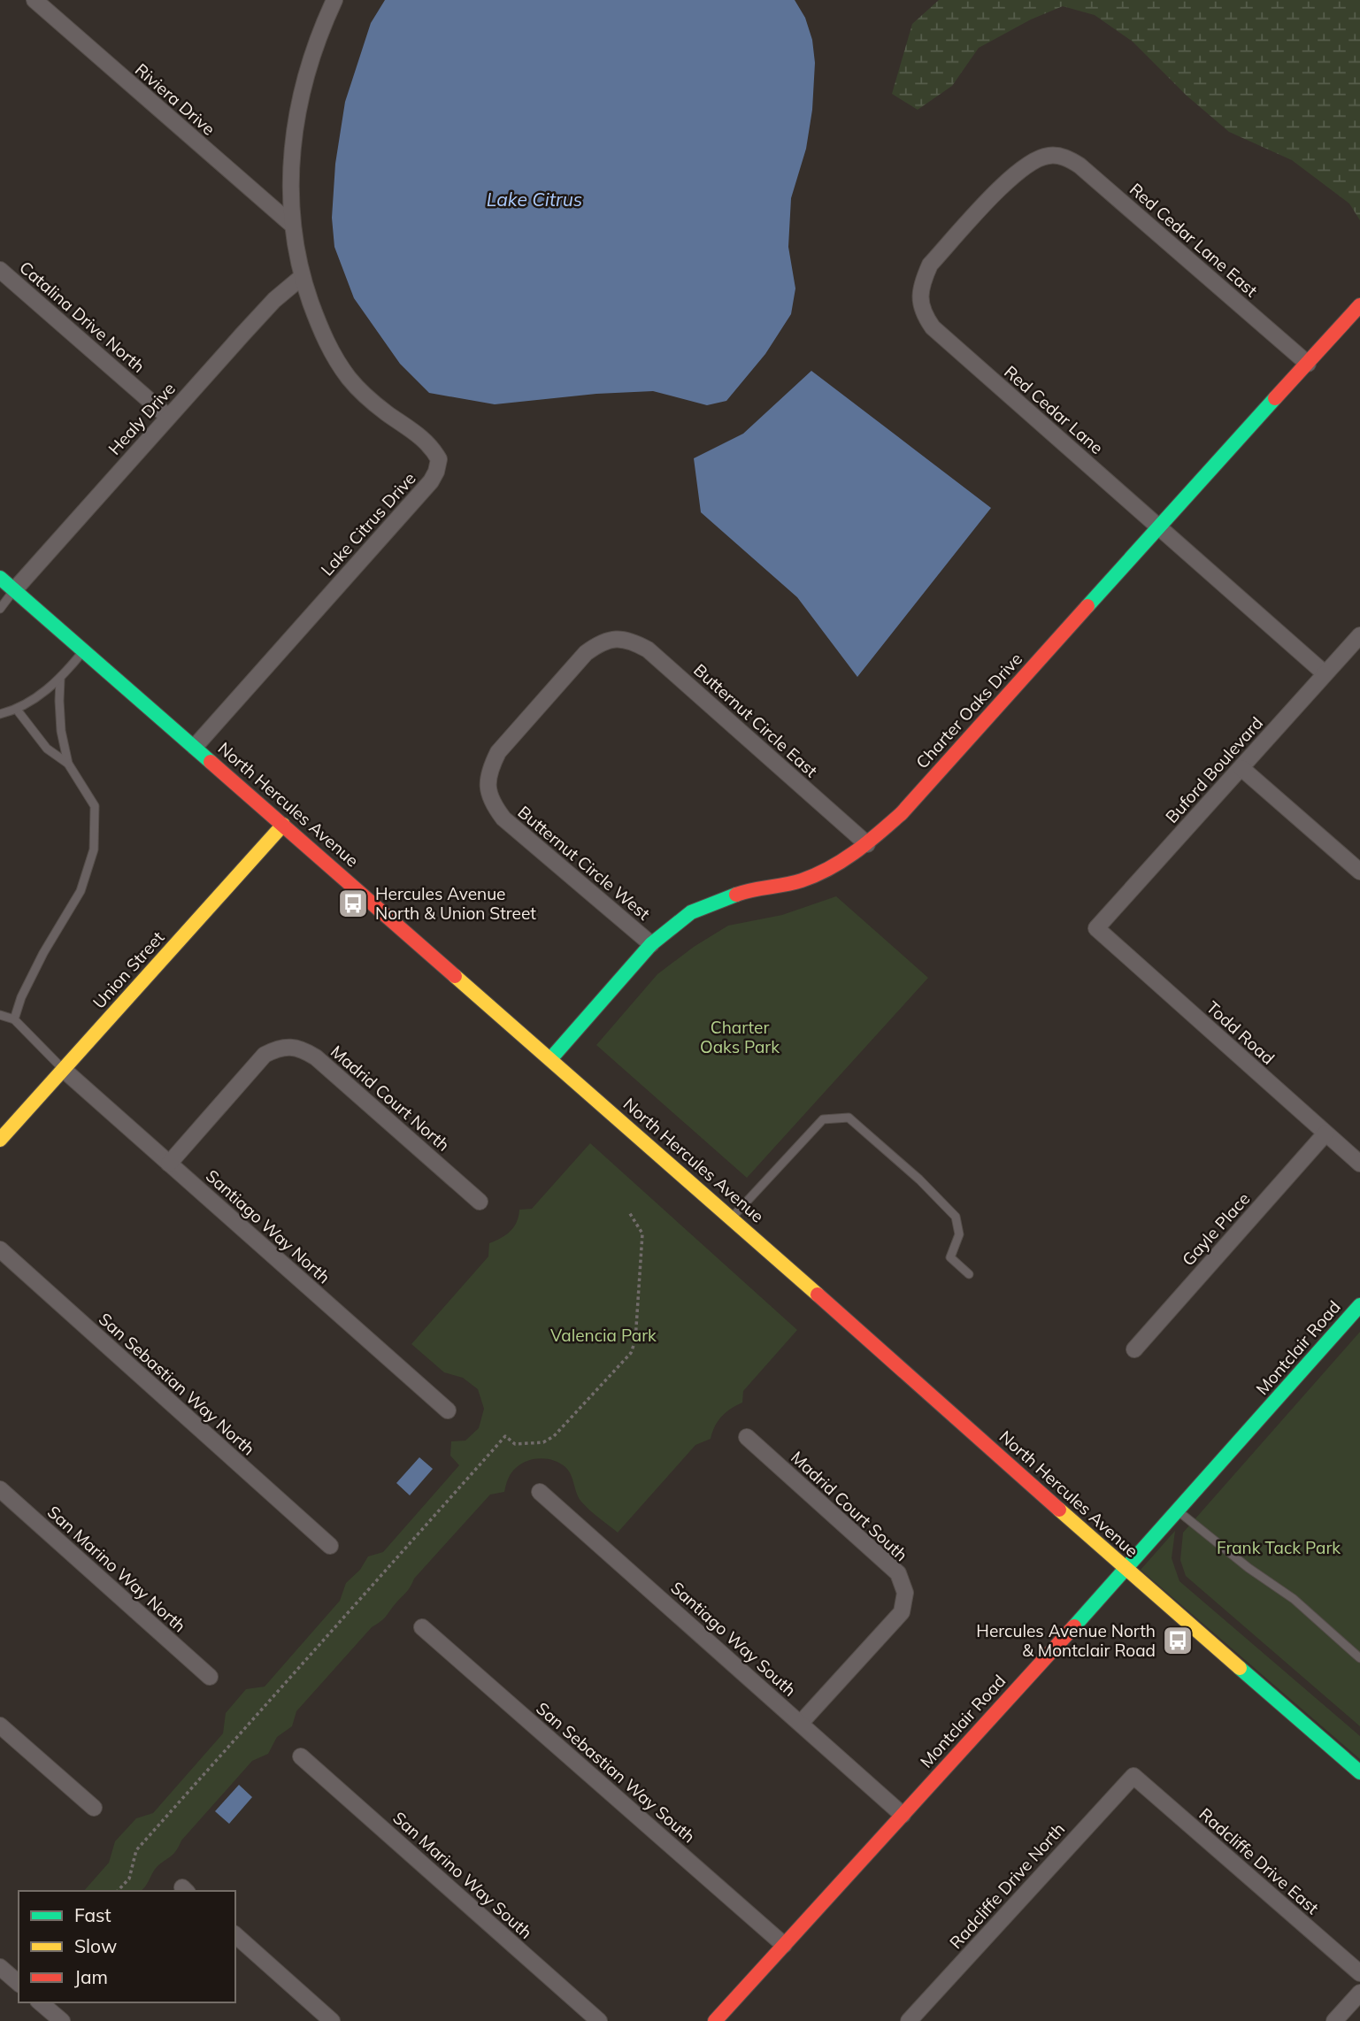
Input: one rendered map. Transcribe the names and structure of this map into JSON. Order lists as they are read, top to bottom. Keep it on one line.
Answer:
{"streets":{"street":["Riviera Drive","Red Cedar Lane East","Catalina Drive North","Red Cedar Lane","Healy Drive","Lake Citrus Drive","Charter Oaks Drive","Butternut Circle East","Buford Boulevard","North Hercules Avenue","Butternut Circle West","Union Street","Todd Road","Madrid Court North","Santiago Way North","Gayle Place","Montclair Road","San Sebastian Way North","Madrid Court South","San Marino Way North","Santiago Way South","San Sebastian Way South","Radcliffe Drive East","San Marino Way South","Radcliffe Drive North"]},"crossings":[["Riviera Drive","Lake Citrus Drive"],["Red Cedar Lane East","Red Cedar Lane"],["Red Cedar Lane East","Charter Oaks Drive"],["Catalina Drive North","Healy Drive"],["Red Cedar Lane","Charter Oaks Drive"],["Red Cedar Lane","Buford Boulevard"],["Healy Drive","Lake Citrus Drive"],["Healy Drive","North Hercules Avenue"],["Lake Citrus Drive","North Hercules Avenue"],["Charter Oaks Drive","Butternut Circle East"],["Charter Oaks Drive","North Hercules Avenue"],["Charter Oaks Drive","Butternut Circle West"],["Butternut Circle East","Butternut Circle West"],["Buford Boulevard","Todd Road"],["North Hercules Avenue","Union Street"],["North Hercules Avenue","Montclair Road"],["Union Street","Santiago Way North"],["Todd Road","Gayle Place"],["Madrid Court North","Santiago Way North"],["Montclair Road","Santiago Way South"],["Montclair Road","San Sebastian Way South"],["Madrid Court South","Santiago Way South"],["Radcliffe Drive East","Radcliffe Drive North"]],"water":["Lake Citrus"],"parks":["Charter Oaks Park","Valencia Park","Frank Tack Park"],"places":{"bus stop":["Hercules Avenue North & Union Street","Hercules Avenue North & Montclair Road"]},"legend":["Fast","Slow","Jam"]}
